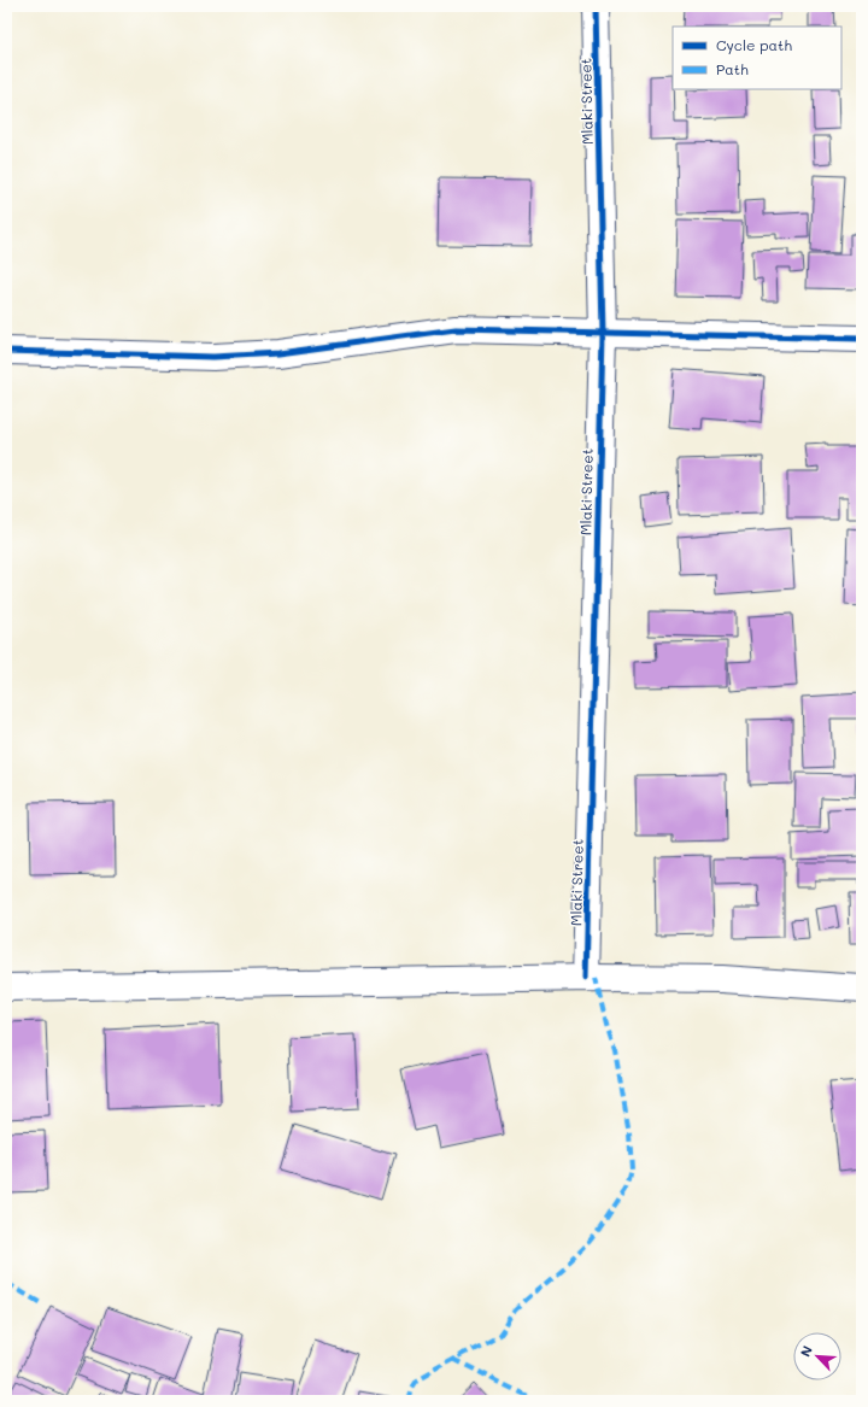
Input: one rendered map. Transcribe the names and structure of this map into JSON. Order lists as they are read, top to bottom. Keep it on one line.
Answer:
{"streets":{"street":["Mlaki Street"]},"legend":["Cycle path","Path"],"north":"top left"}
